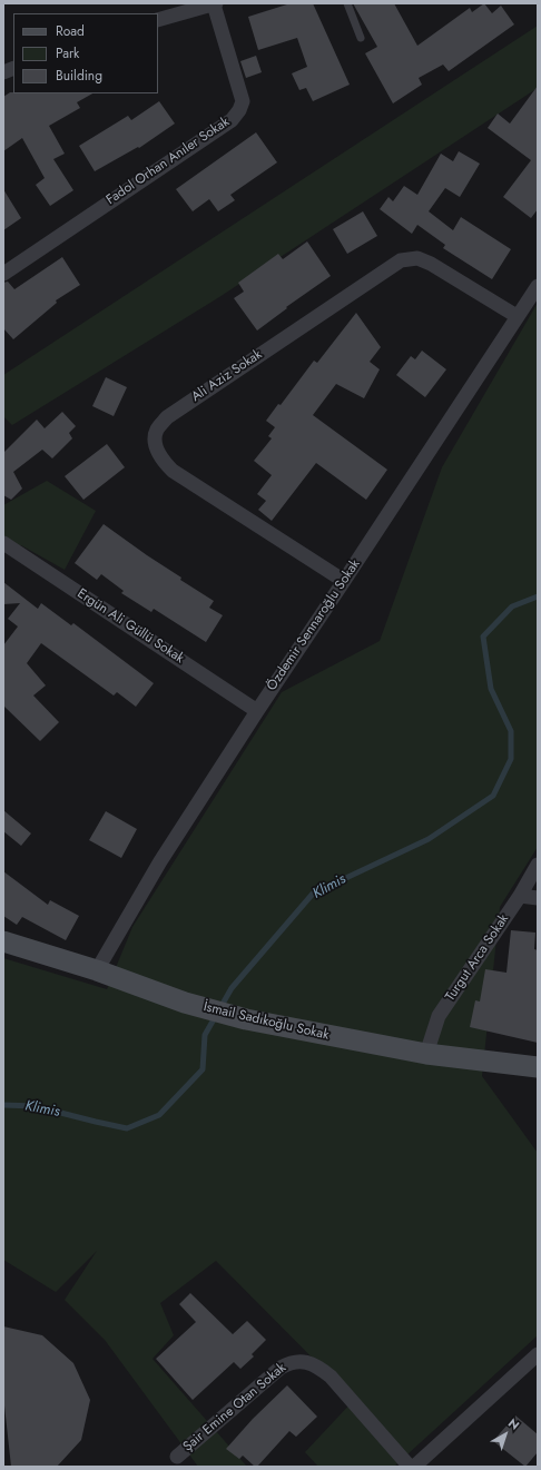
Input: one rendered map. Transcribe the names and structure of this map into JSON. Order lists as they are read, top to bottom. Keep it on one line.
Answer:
{"streets":{"street":["Fadol Orhan Anıler Sokak","Ali Aziz Sokak","Özdemir Sennaroğlu Sokak","Ergün Ali Güllü Sokak","Turgut Arca Sokak","İsmail Sadıkoğlu Sokak","Şair Emine Otan Sokak"]},"crossings":[["Ali Aziz Sokak","Özdemir Sennaroğlu Sokak"],["Özdemir Sennaroğlu Sokak","Ergün Ali Güllü Sokak"],["Özdemir Sennaroğlu Sokak","İsmail Sadıkoğlu Sokak"],["Turgut Arca Sokak","İsmail Sadıkoğlu Sokak"]],"water":["Klimis"],"legend":["Road","Park","Building"],"north":"top right"}
